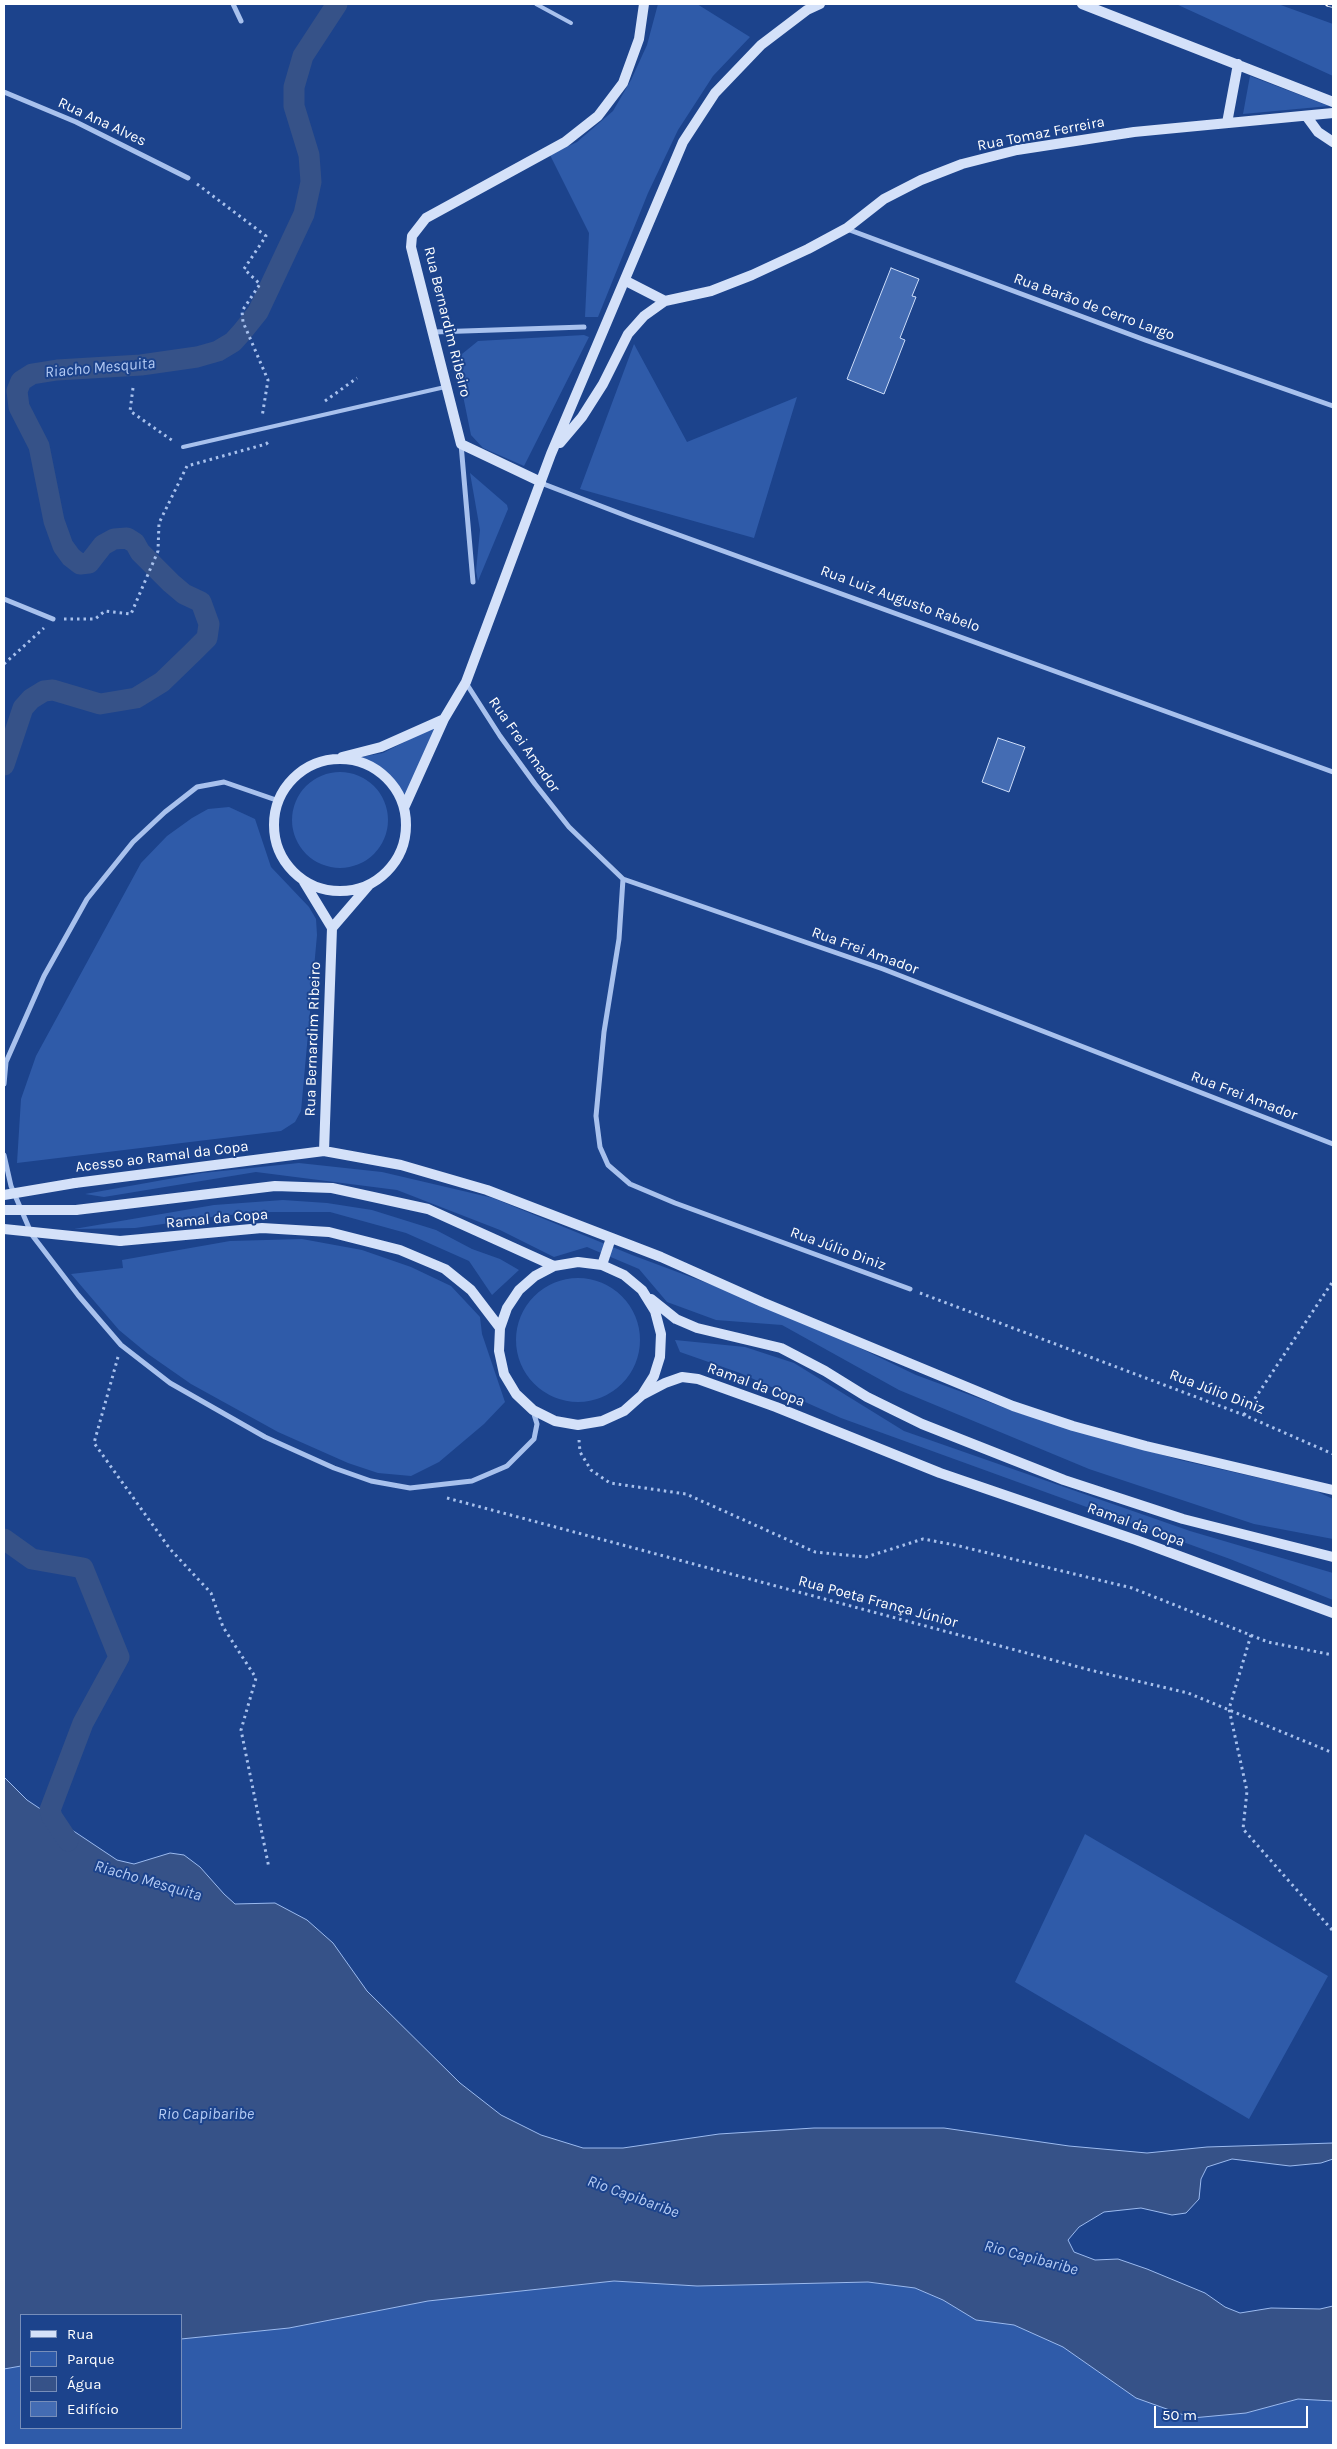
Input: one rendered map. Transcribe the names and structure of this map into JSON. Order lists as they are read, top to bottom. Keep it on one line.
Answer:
{"streets":{"street":["Rua Ana Alves","Rua Tomaz Ferreira","Rua Barão de Cerro Largo","Rua Bernardim Ribeiro","Rua Luiz Augusto Rabelo","Rua Frei Amador","Acesso ao Ramal da Copa","Ramal da Copa","Rua Júlio Diniz"],"path":["Rua Poeta França Júnior"]},"crossings":[["Rua Tomaz Ferreira","Rua Barão de Cerro Largo"],["Rua Bernardim Ribeiro","Rua Luiz Augusto Rabelo"],["Rua Bernardim Ribeiro","Acesso ao Ramal da Copa"],["Rua Frei Amador","Rua Júlio Diniz"]],"water":["Riacho Mesquita","Rio Capibaribe"],"legend":["Rua","Parque","Água","Edifício"],"scale_bar":"50 m"}
